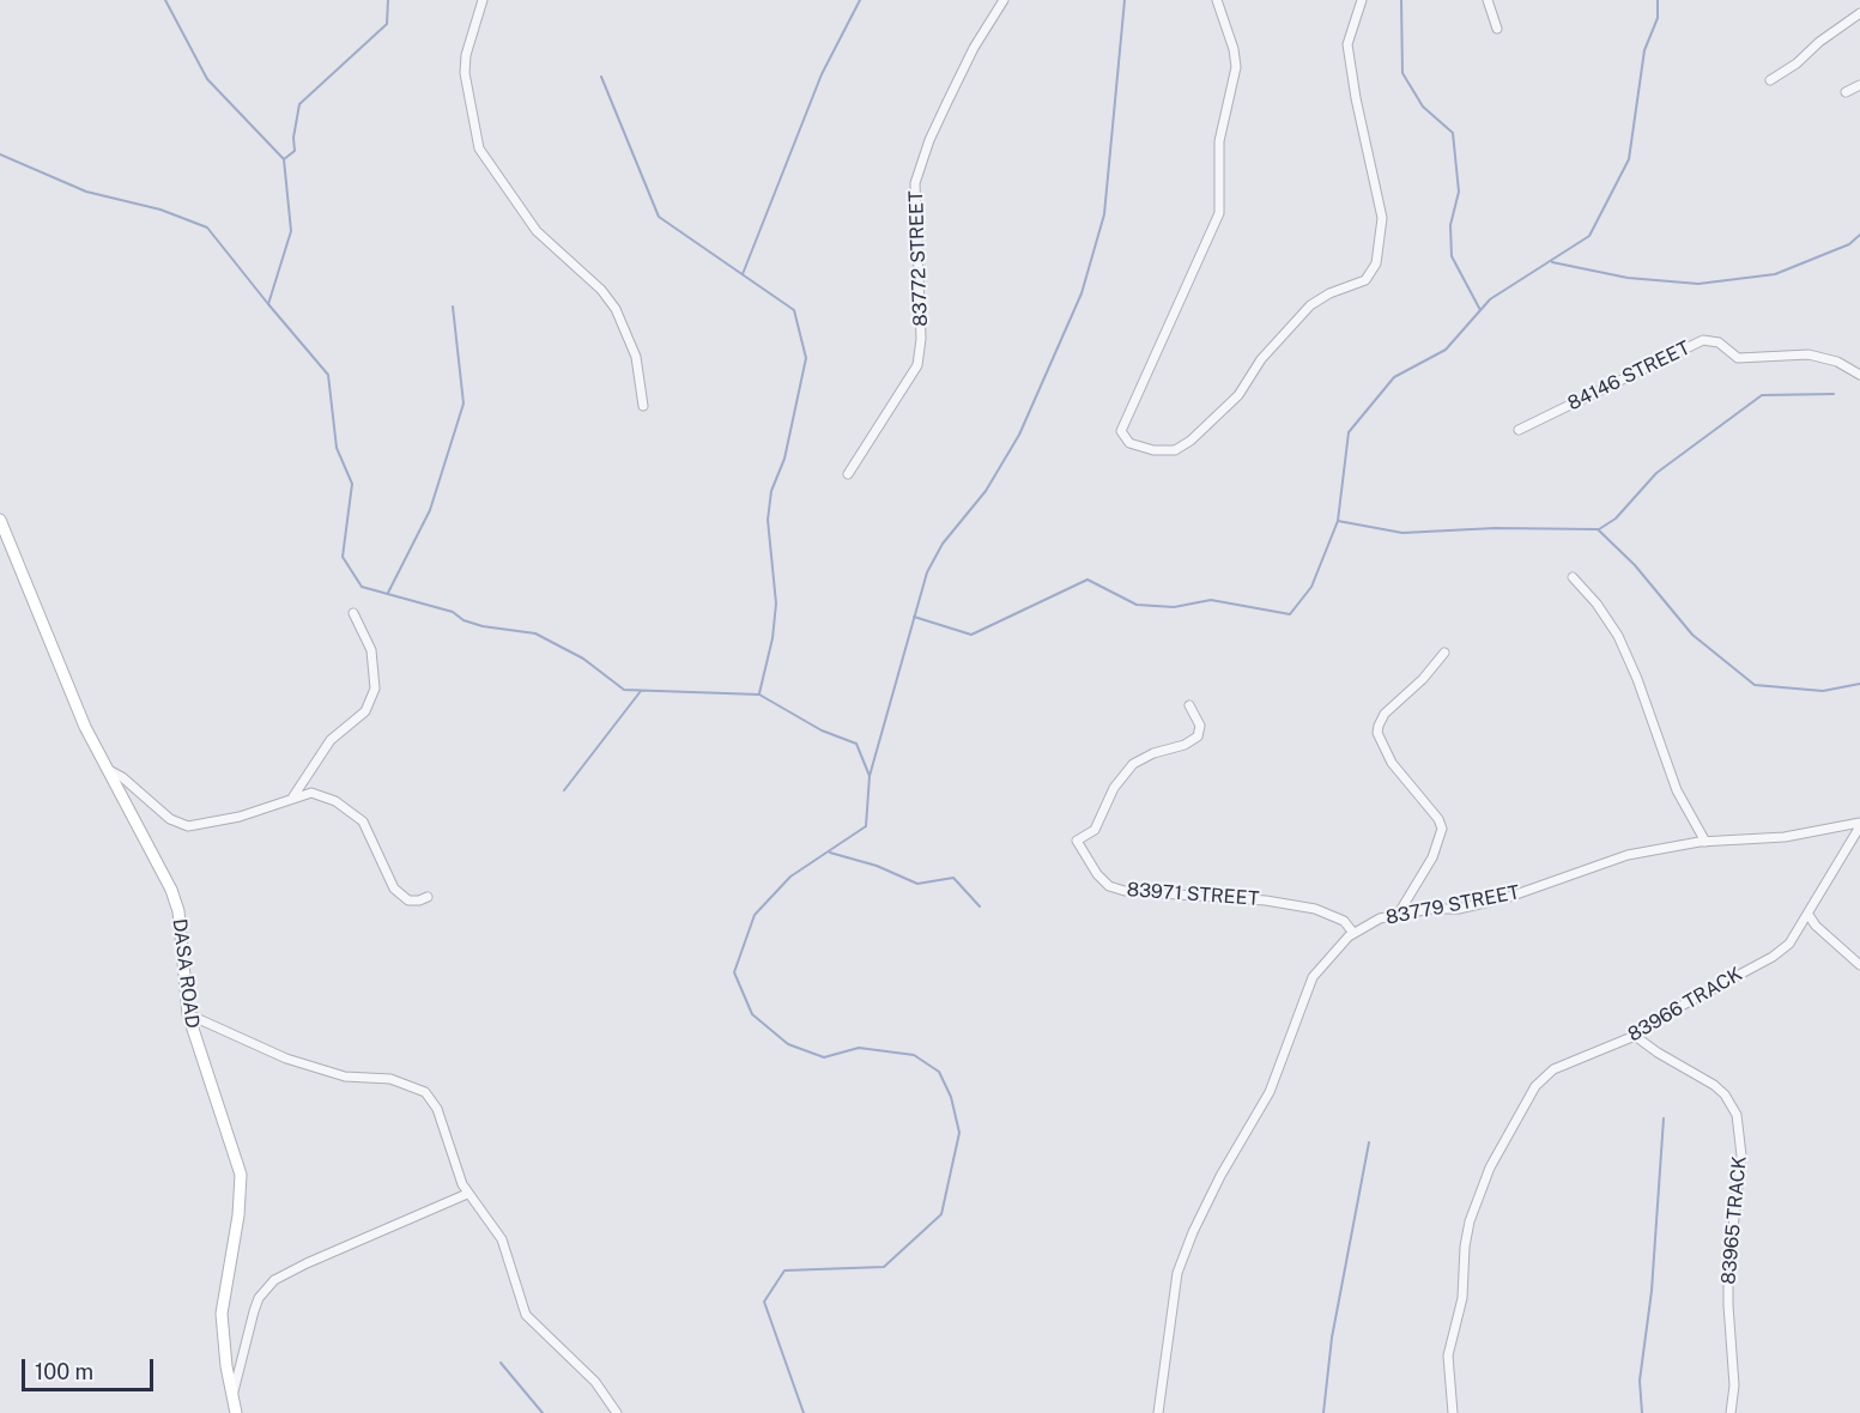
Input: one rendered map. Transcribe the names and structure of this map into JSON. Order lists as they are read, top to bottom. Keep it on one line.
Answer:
{"streets":{"street":["83772 STREET","84146 STREET","83971 STREET","83779 STREET","DASA ROAD","83966 TRACK","83965 TRACK"]},"crossings":[["83971 STREET","83779 STREET"],["83779 STREET","83966 TRACK"],["83966 TRACK","83965 TRACK"]],"scale_bar":"100 m"}
